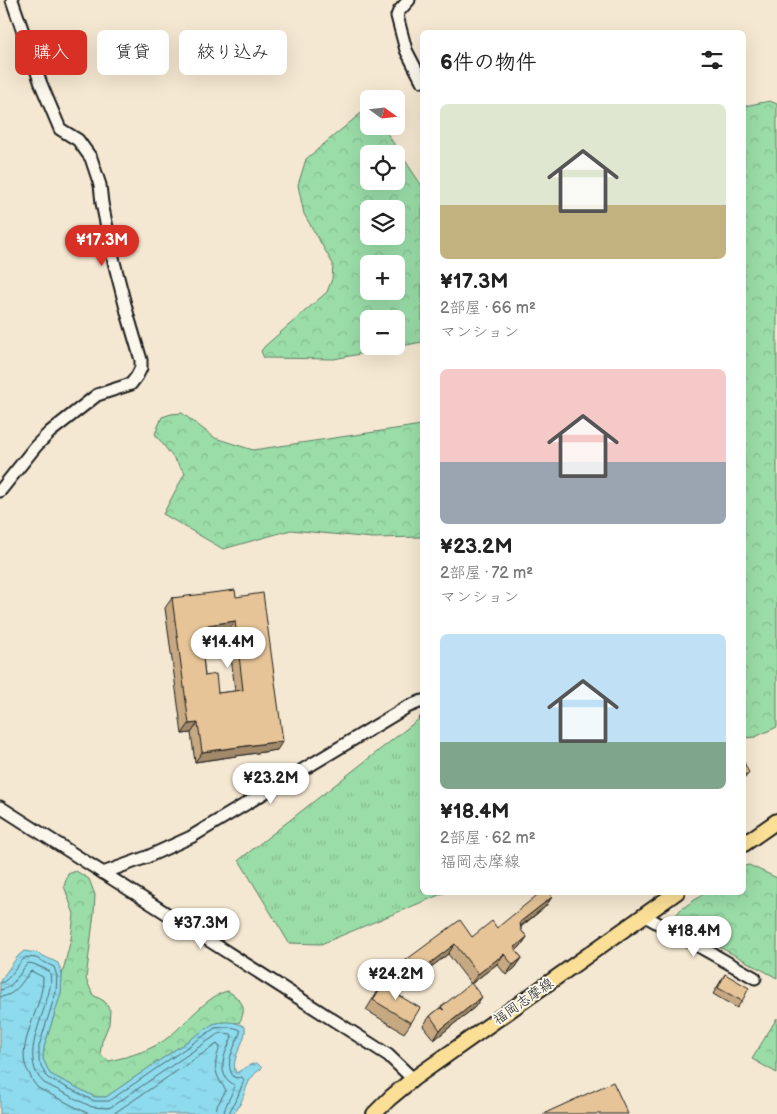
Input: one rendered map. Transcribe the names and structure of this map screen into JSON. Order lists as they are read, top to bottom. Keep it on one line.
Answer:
{"streets":{"main road":["福岡志摩線"]},"north":"right","page":{"chip":["購入","賃貸","絞り込み"],"heading":"6件の物件","map_buttons":["+","−"],"list":[{"name":"¥17.3M","note":"2部屋 · 66 m² · マンション"},{"name":"¥23.2M","note":"2部屋 · 72 m² · マンション"},{"name":"¥18.4M","note":"2部屋 · 62 m² · 福岡志摩線"}],"price":["¥17.3M","¥14.4M","¥23.2M","¥37.3M","¥18.4M","¥24.2M"]}}
